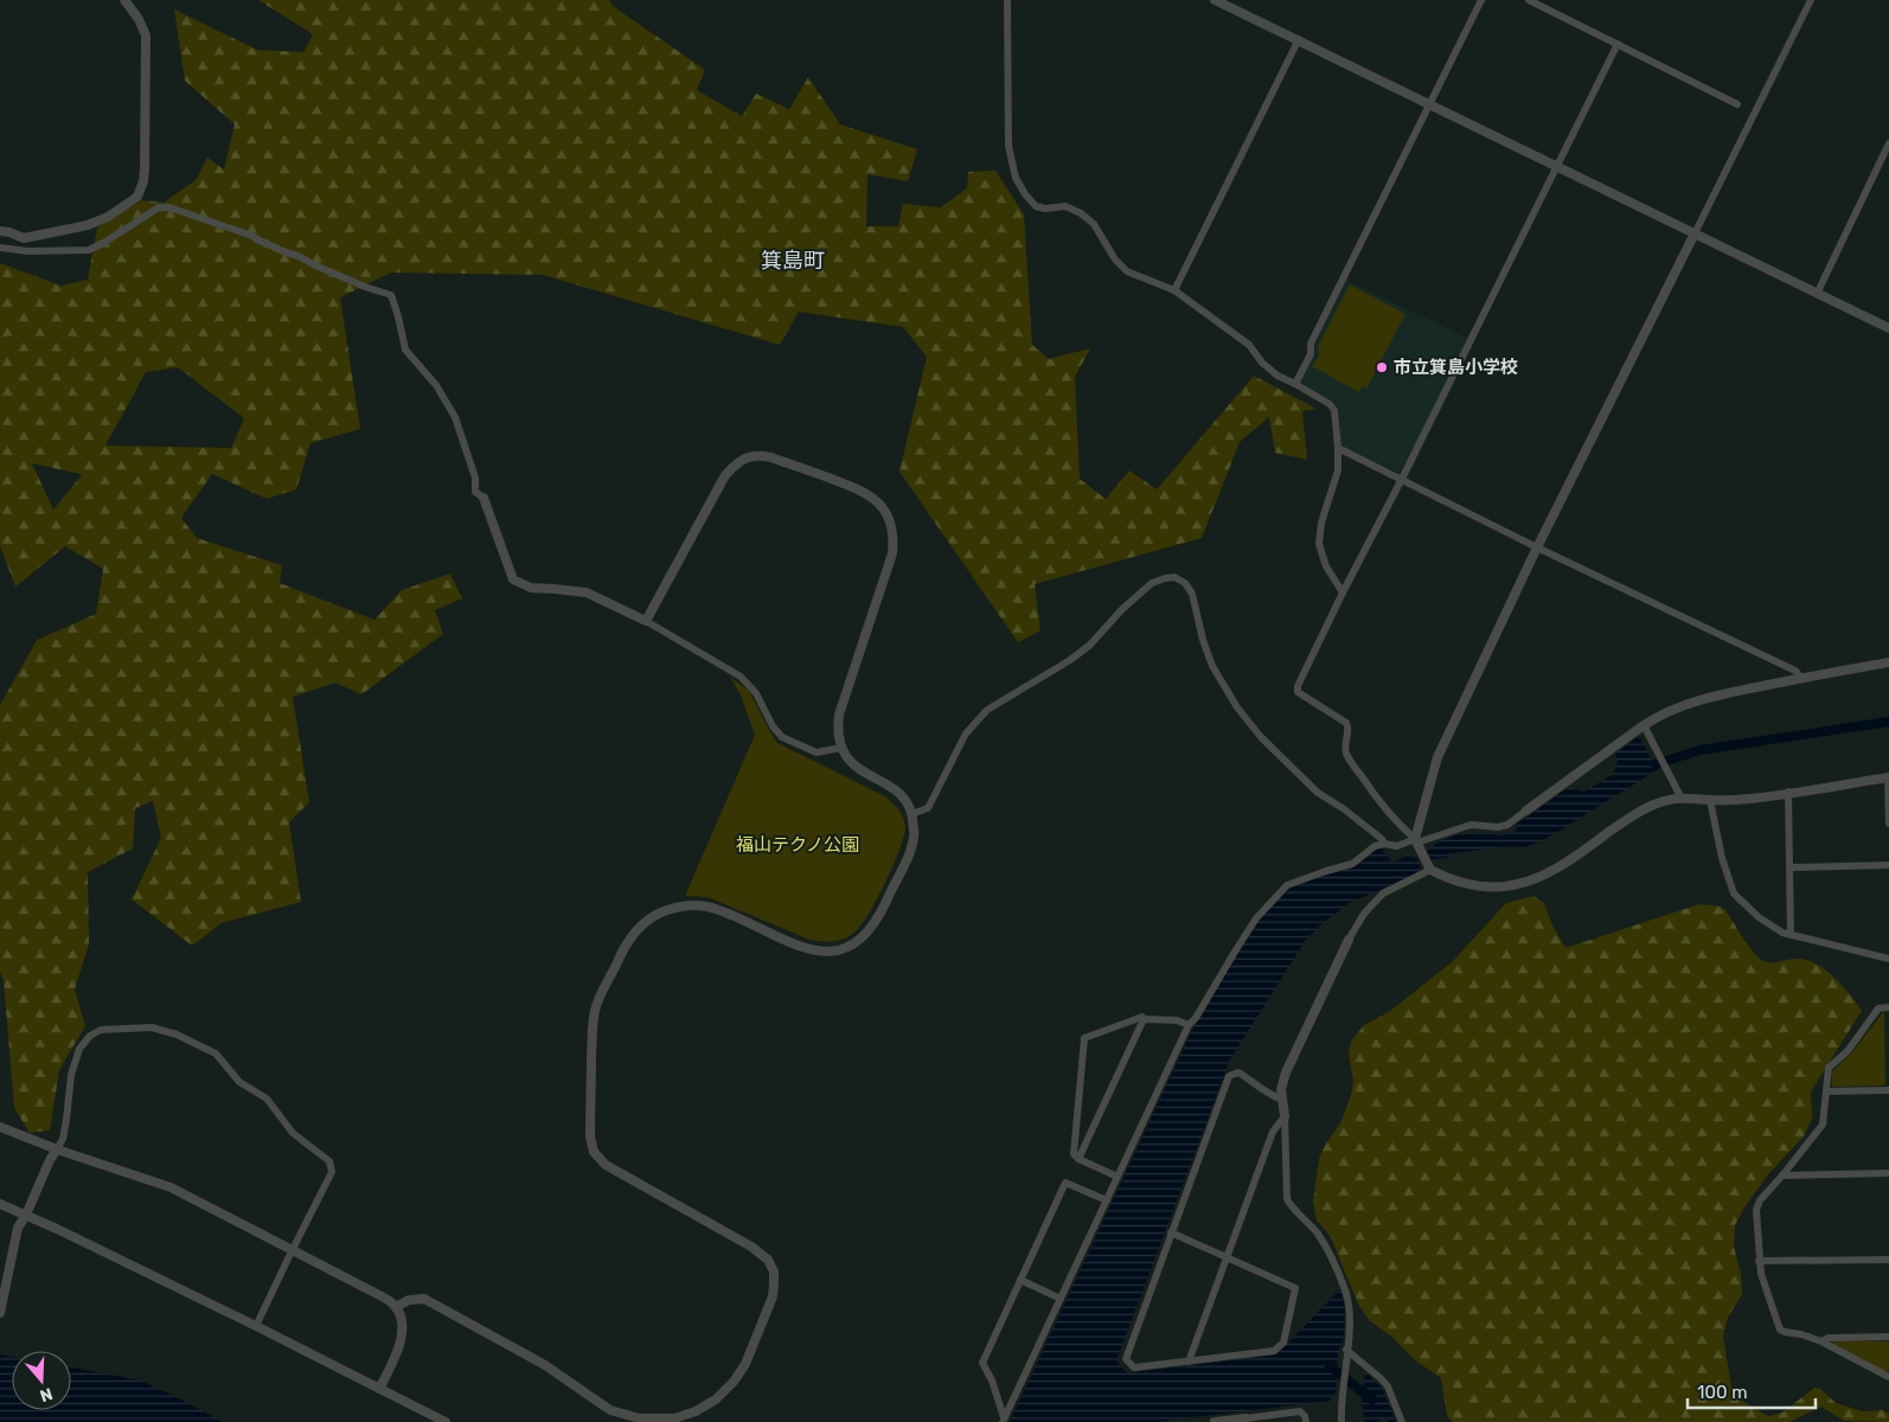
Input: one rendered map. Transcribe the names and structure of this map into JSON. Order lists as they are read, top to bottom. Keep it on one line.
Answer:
{"districts":["箕島町"],"parks":["福山テクノ公園"],"places":["市立箕島小学校"],"scale_bar":"100 m","north":"bottom"}
